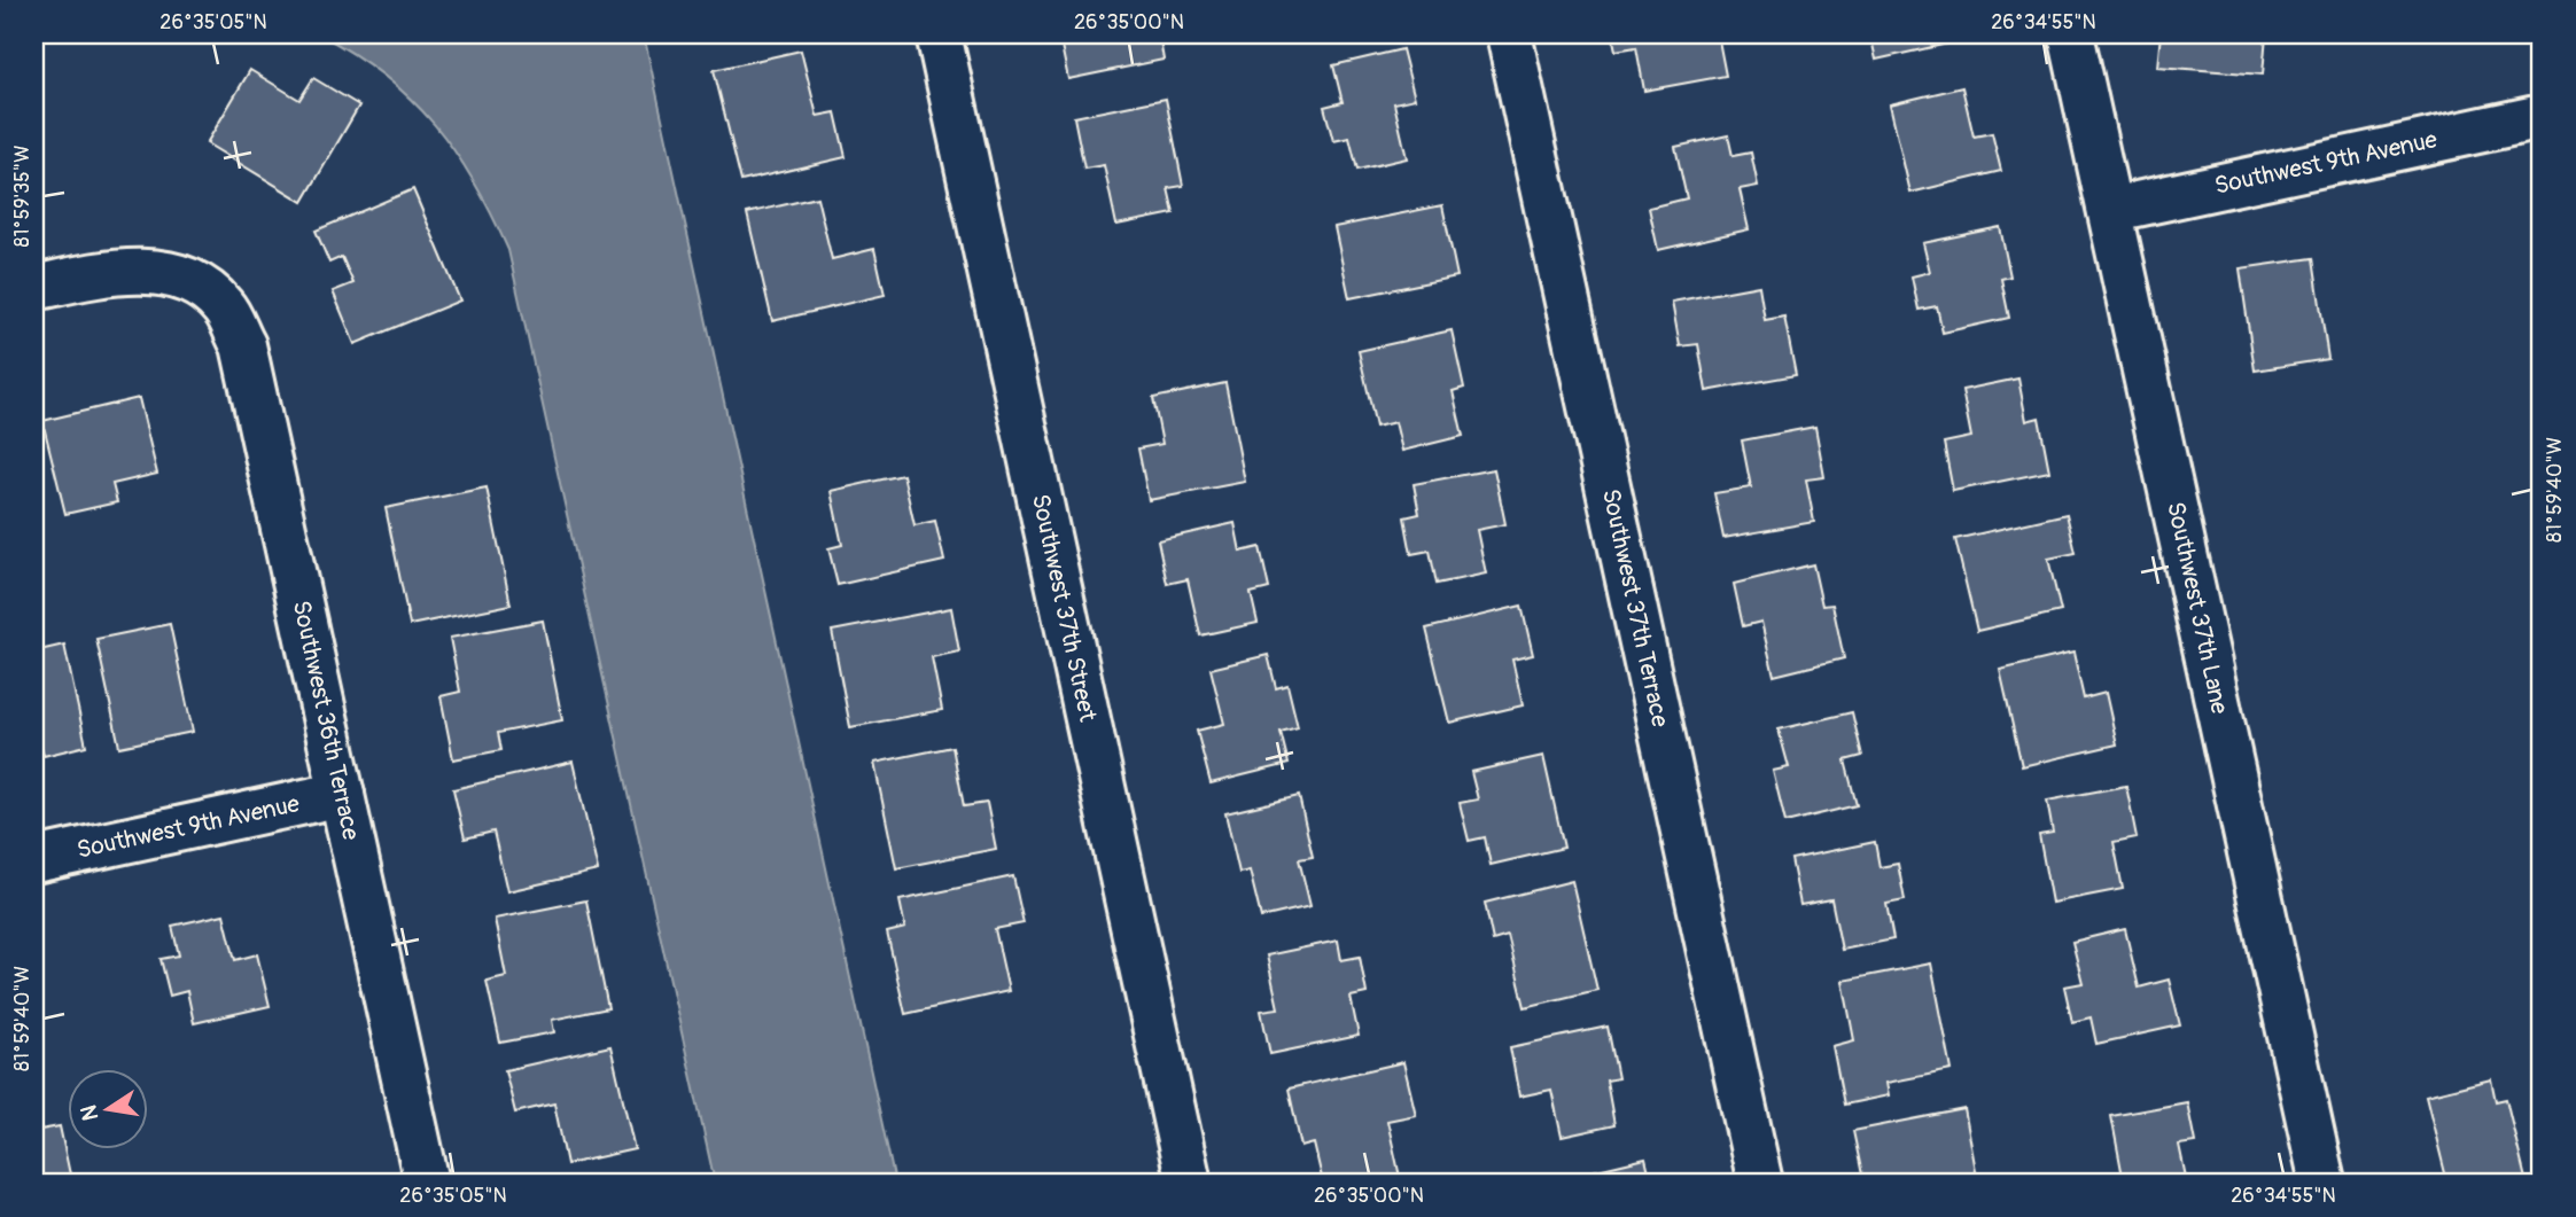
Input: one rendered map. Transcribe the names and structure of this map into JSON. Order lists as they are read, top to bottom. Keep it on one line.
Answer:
{"streets":{"street":["Southwest 9th Avenue","Southwest 37th Street","Southwest 37th Terrace","Southwest 37th Lane","Southwest 36th Terrace"]},"crossings":[["Southwest 9th Avenue","Southwest 37th Lane"],["Southwest 9th Avenue","Southwest 36th Terrace"]],"north":"left","coordinates":["26°35'05\"N","26°35'00\"N","26°34'55\"N","81°59'35\"W","81°59'40\"W"]}
